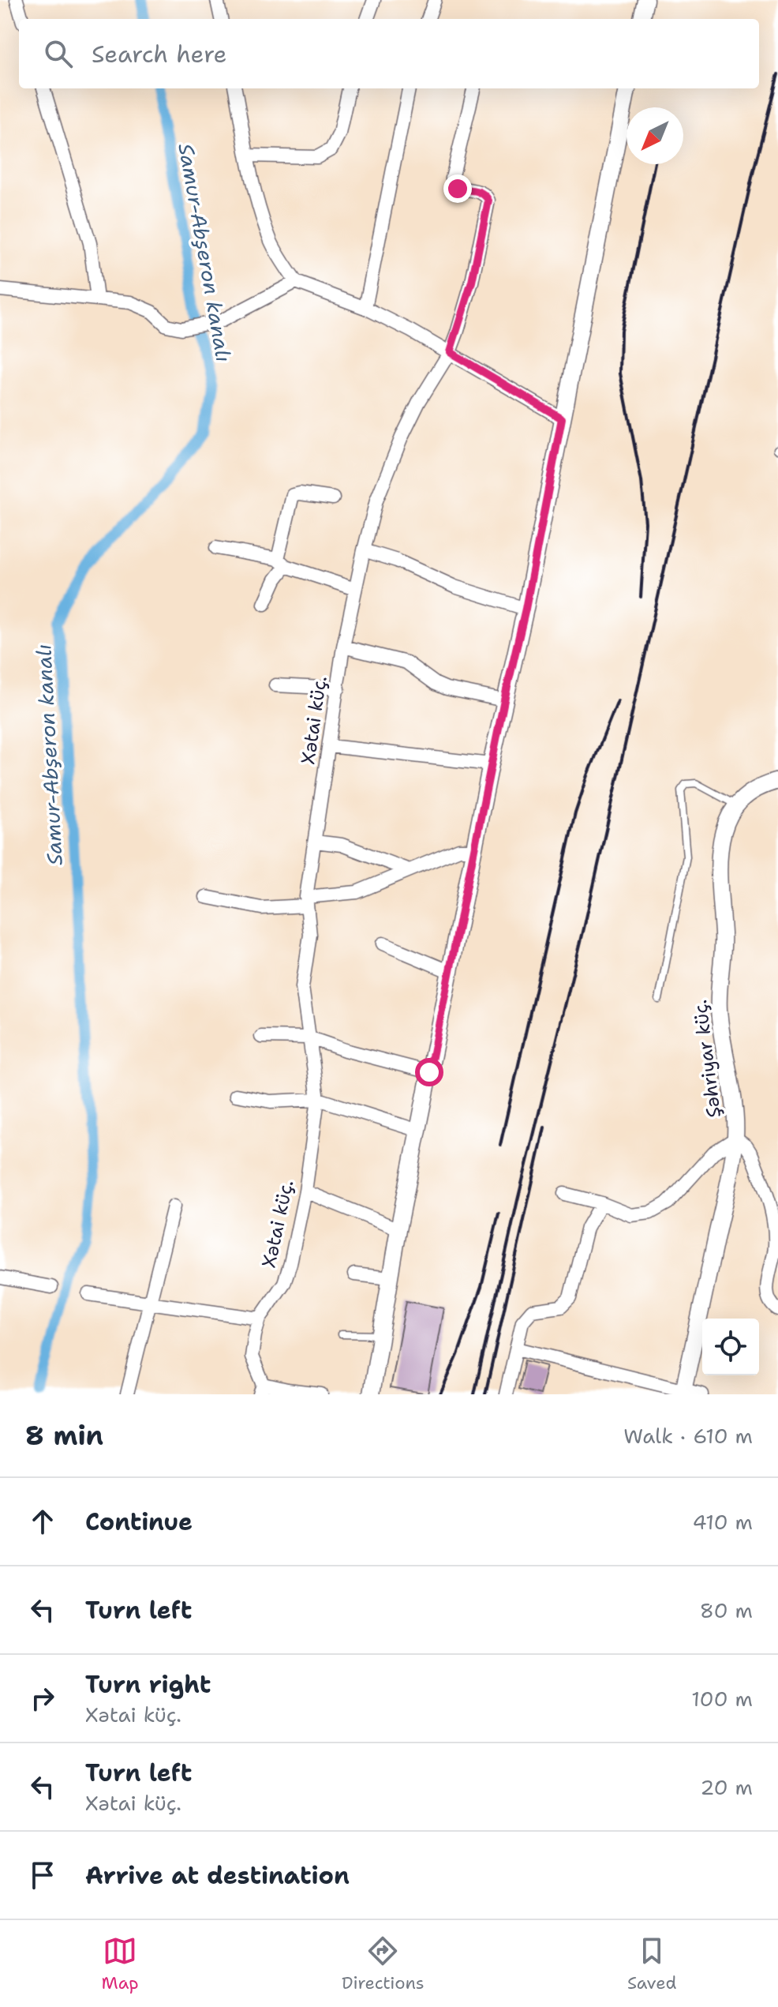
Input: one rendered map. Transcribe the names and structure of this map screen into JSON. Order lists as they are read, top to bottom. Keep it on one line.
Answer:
{"streets":{"street":["Xətai küç.","Şəhriyar küç."]},"water":["Samur-Abşeron kanalı"],"north":"bottom left","page":{"search":"Search here","heading":["8 min","Walk · 610 m"],"list":[["Continue","410 m"],["Turn left","80 m"],["Turn right","Xətai küç.","100 m"],["Turn left","Xətai küç.","20 m"],"Arrive at destination"],"nav":["Map","Directions","Saved"]}}
